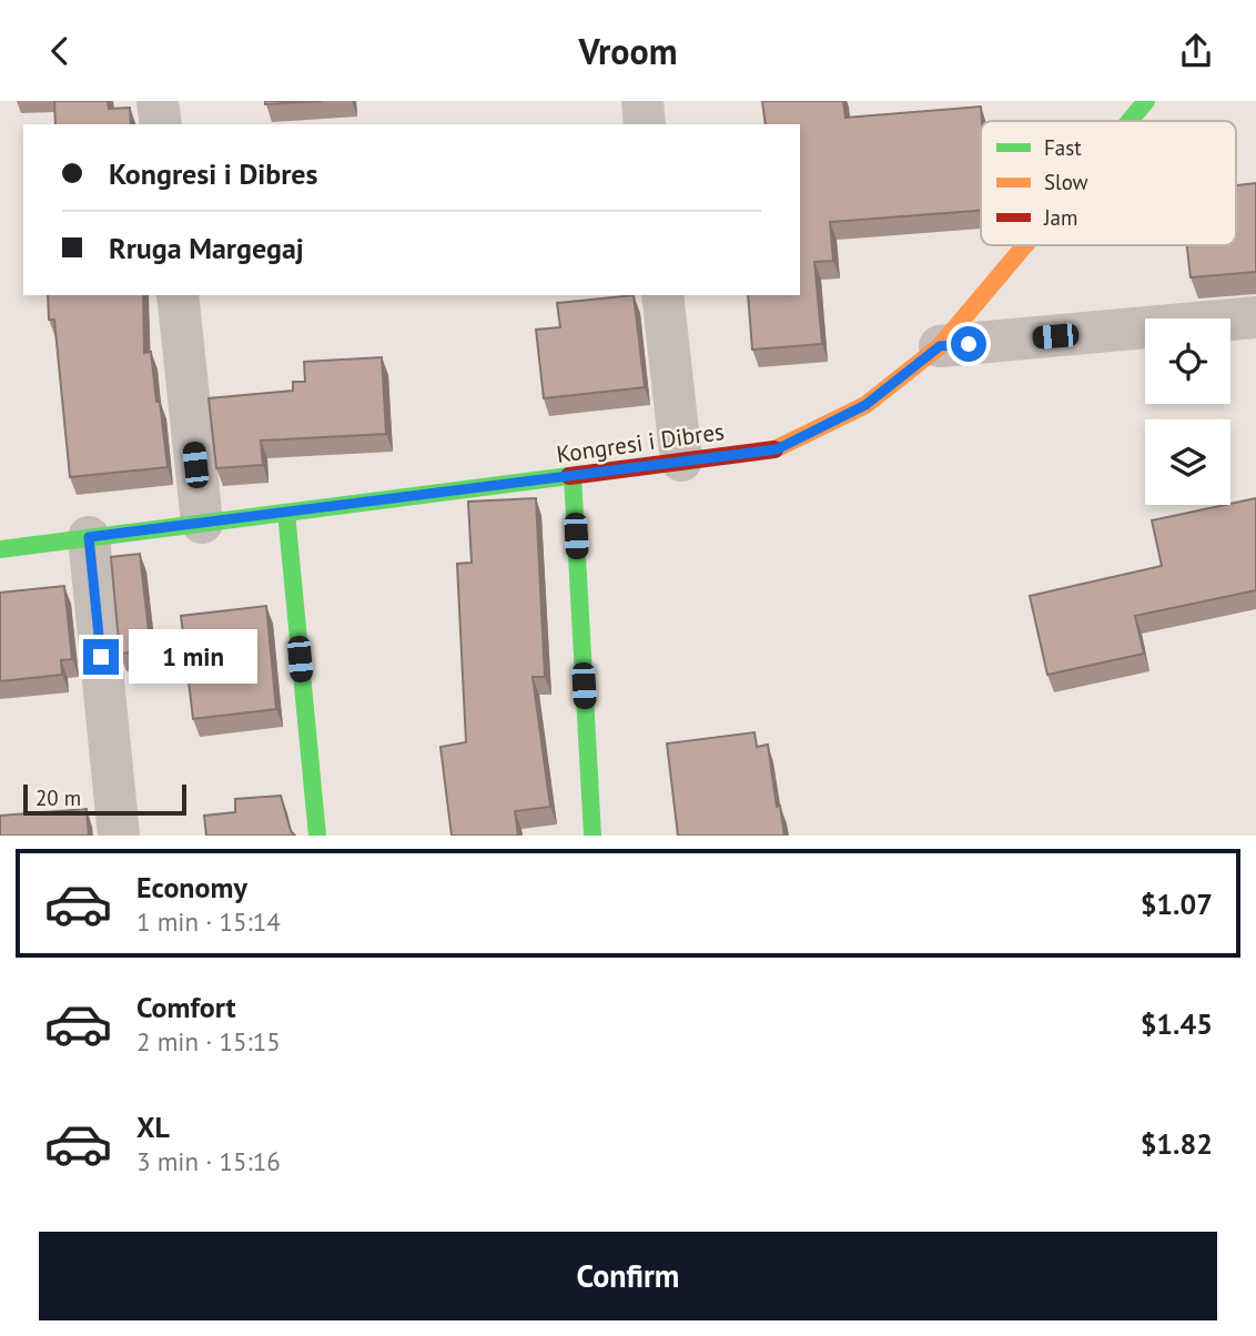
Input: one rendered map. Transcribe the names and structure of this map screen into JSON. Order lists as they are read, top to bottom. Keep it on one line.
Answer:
{"streets":{"street":["Kongresi i Dibres"]},"legend":["Fast","Slow","Jam"],"scale_bar":"20 m","page":{"header":"Vroom","banner":["Kongresi i Dibres","Rruga Margegaj"],"bubble":"1 min","scale":"20 m","list":[{"name":"Economy","note":"1 min · 15:14","value":"$1.07"},{"name":"Comfort","note":"2 min · 15:15","value":"$1.45"},{"name":"XL","note":"3 min · 15:16","value":"$1.82"}],"buttons":"Confirm"}}
